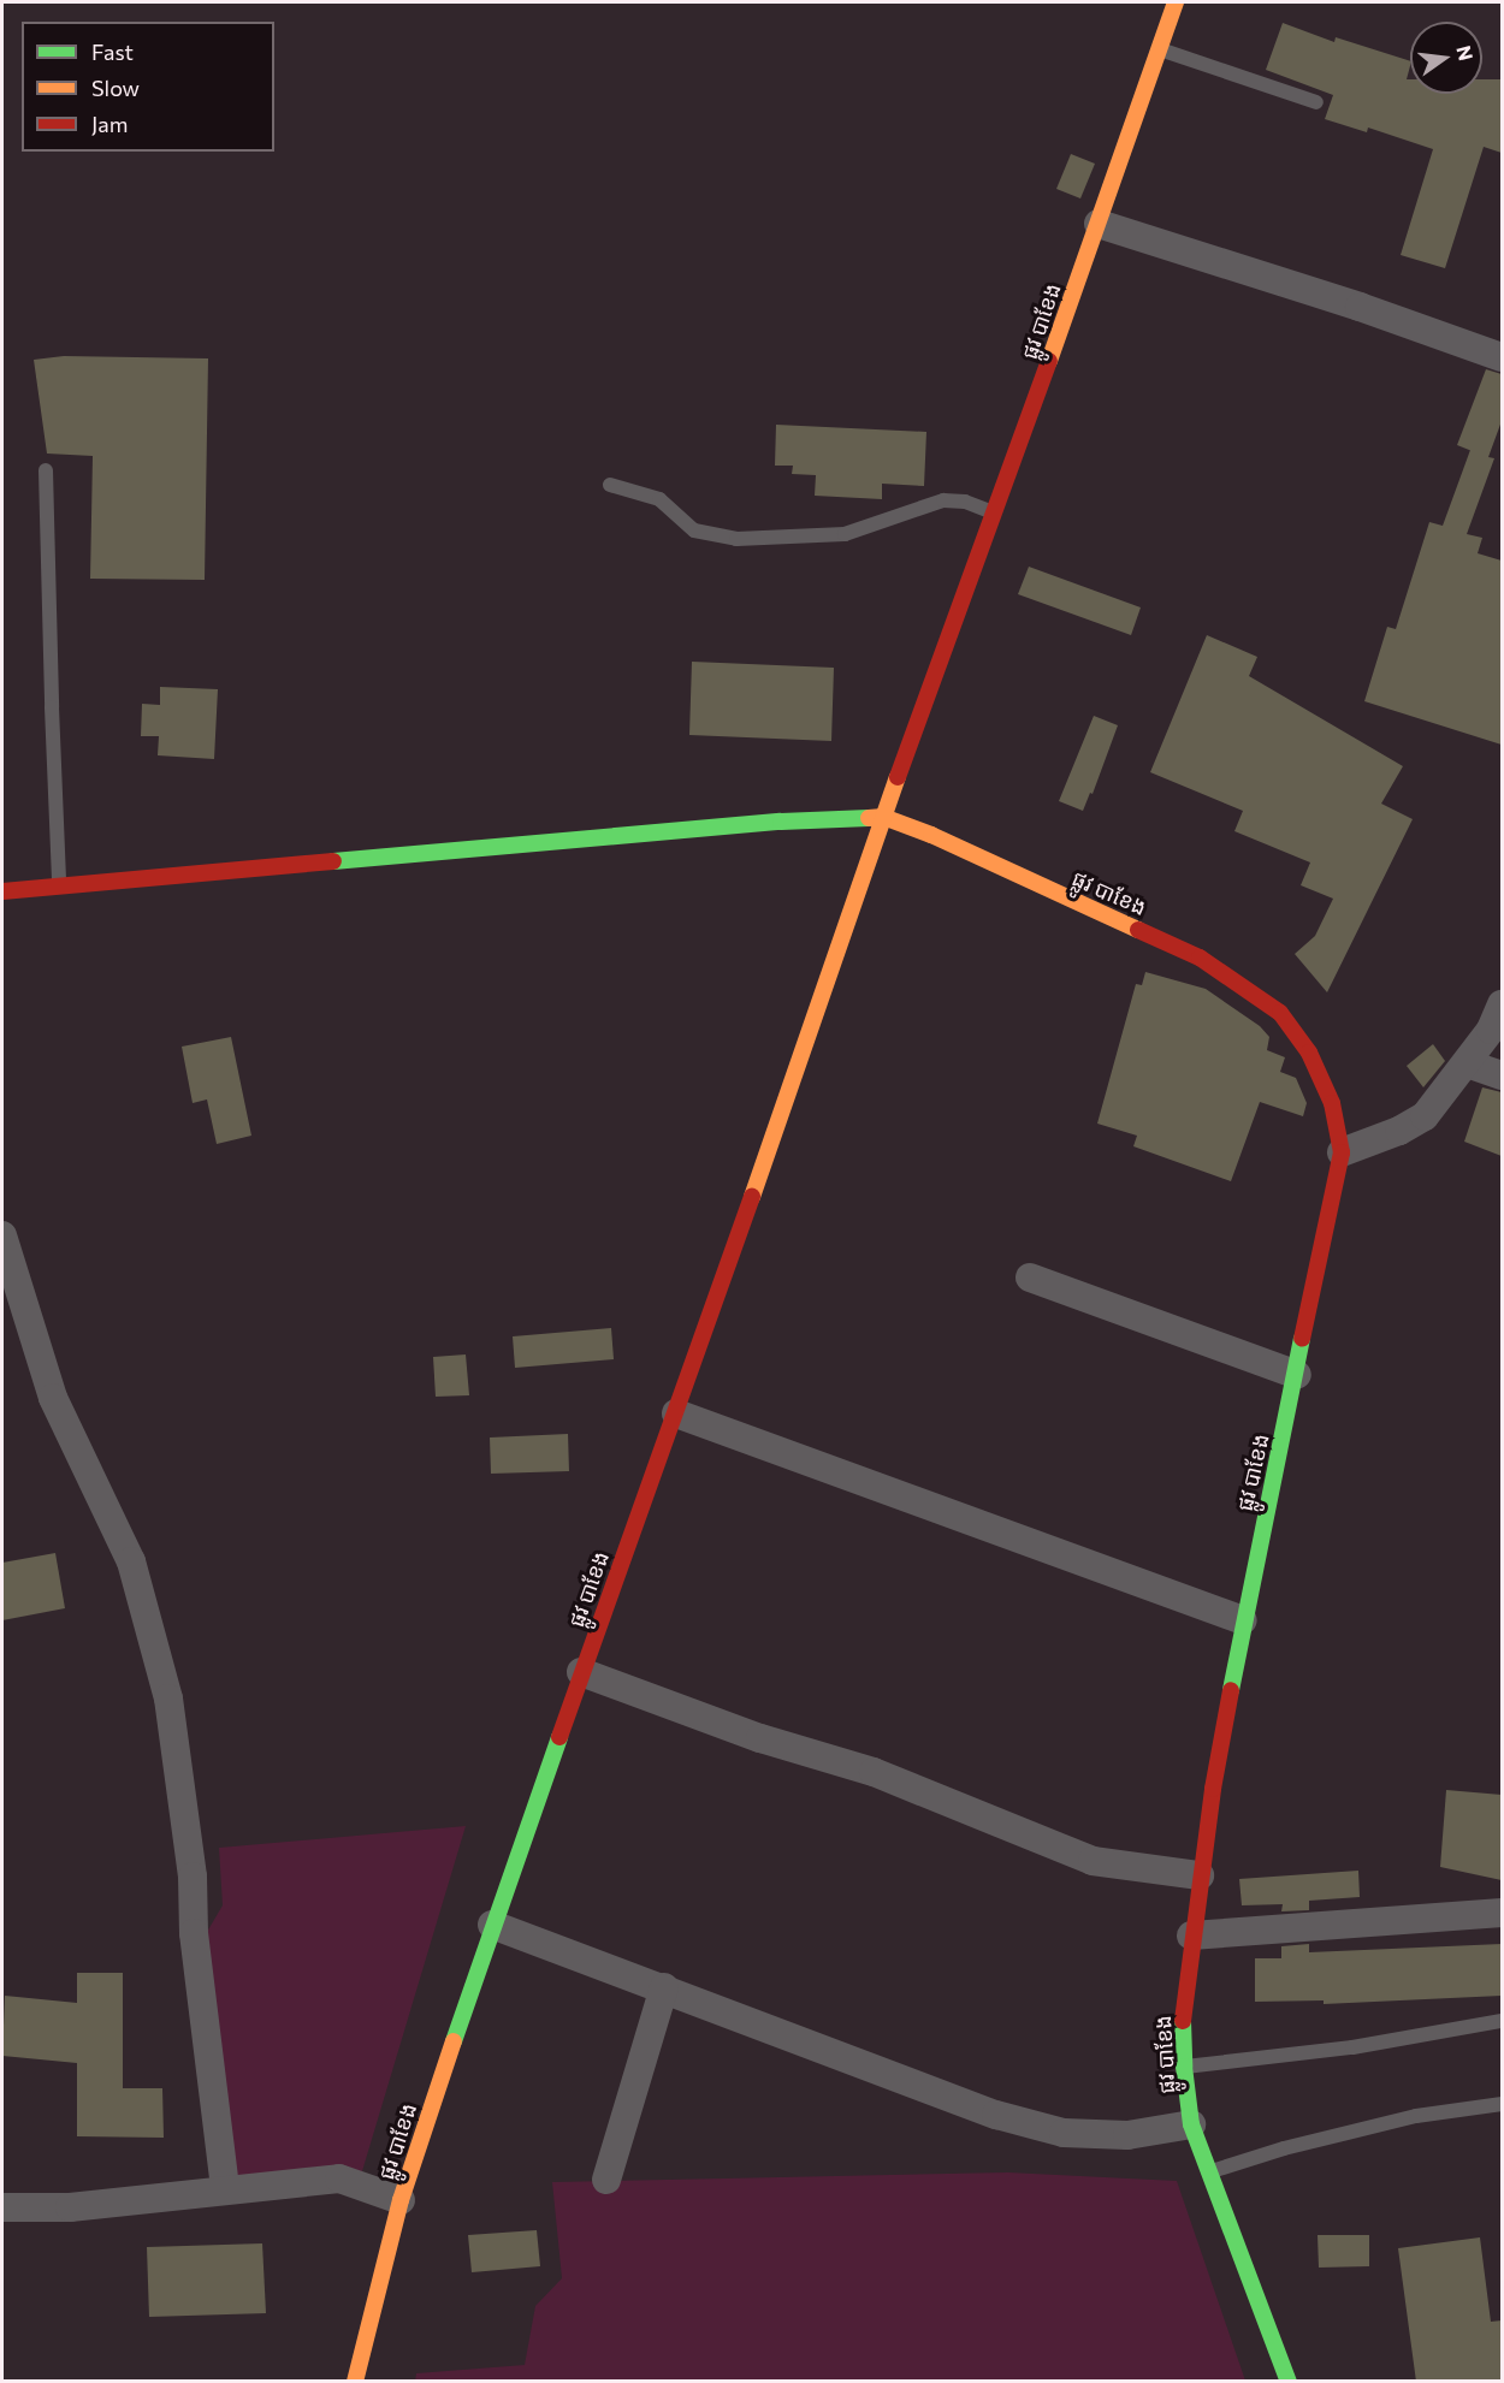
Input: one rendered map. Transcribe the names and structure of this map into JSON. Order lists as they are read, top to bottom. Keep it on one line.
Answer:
{"streets":{"street":["ផ្លូវ បាខែង"]},"legend":["Fast","Slow","Jam"],"north":"right"}
